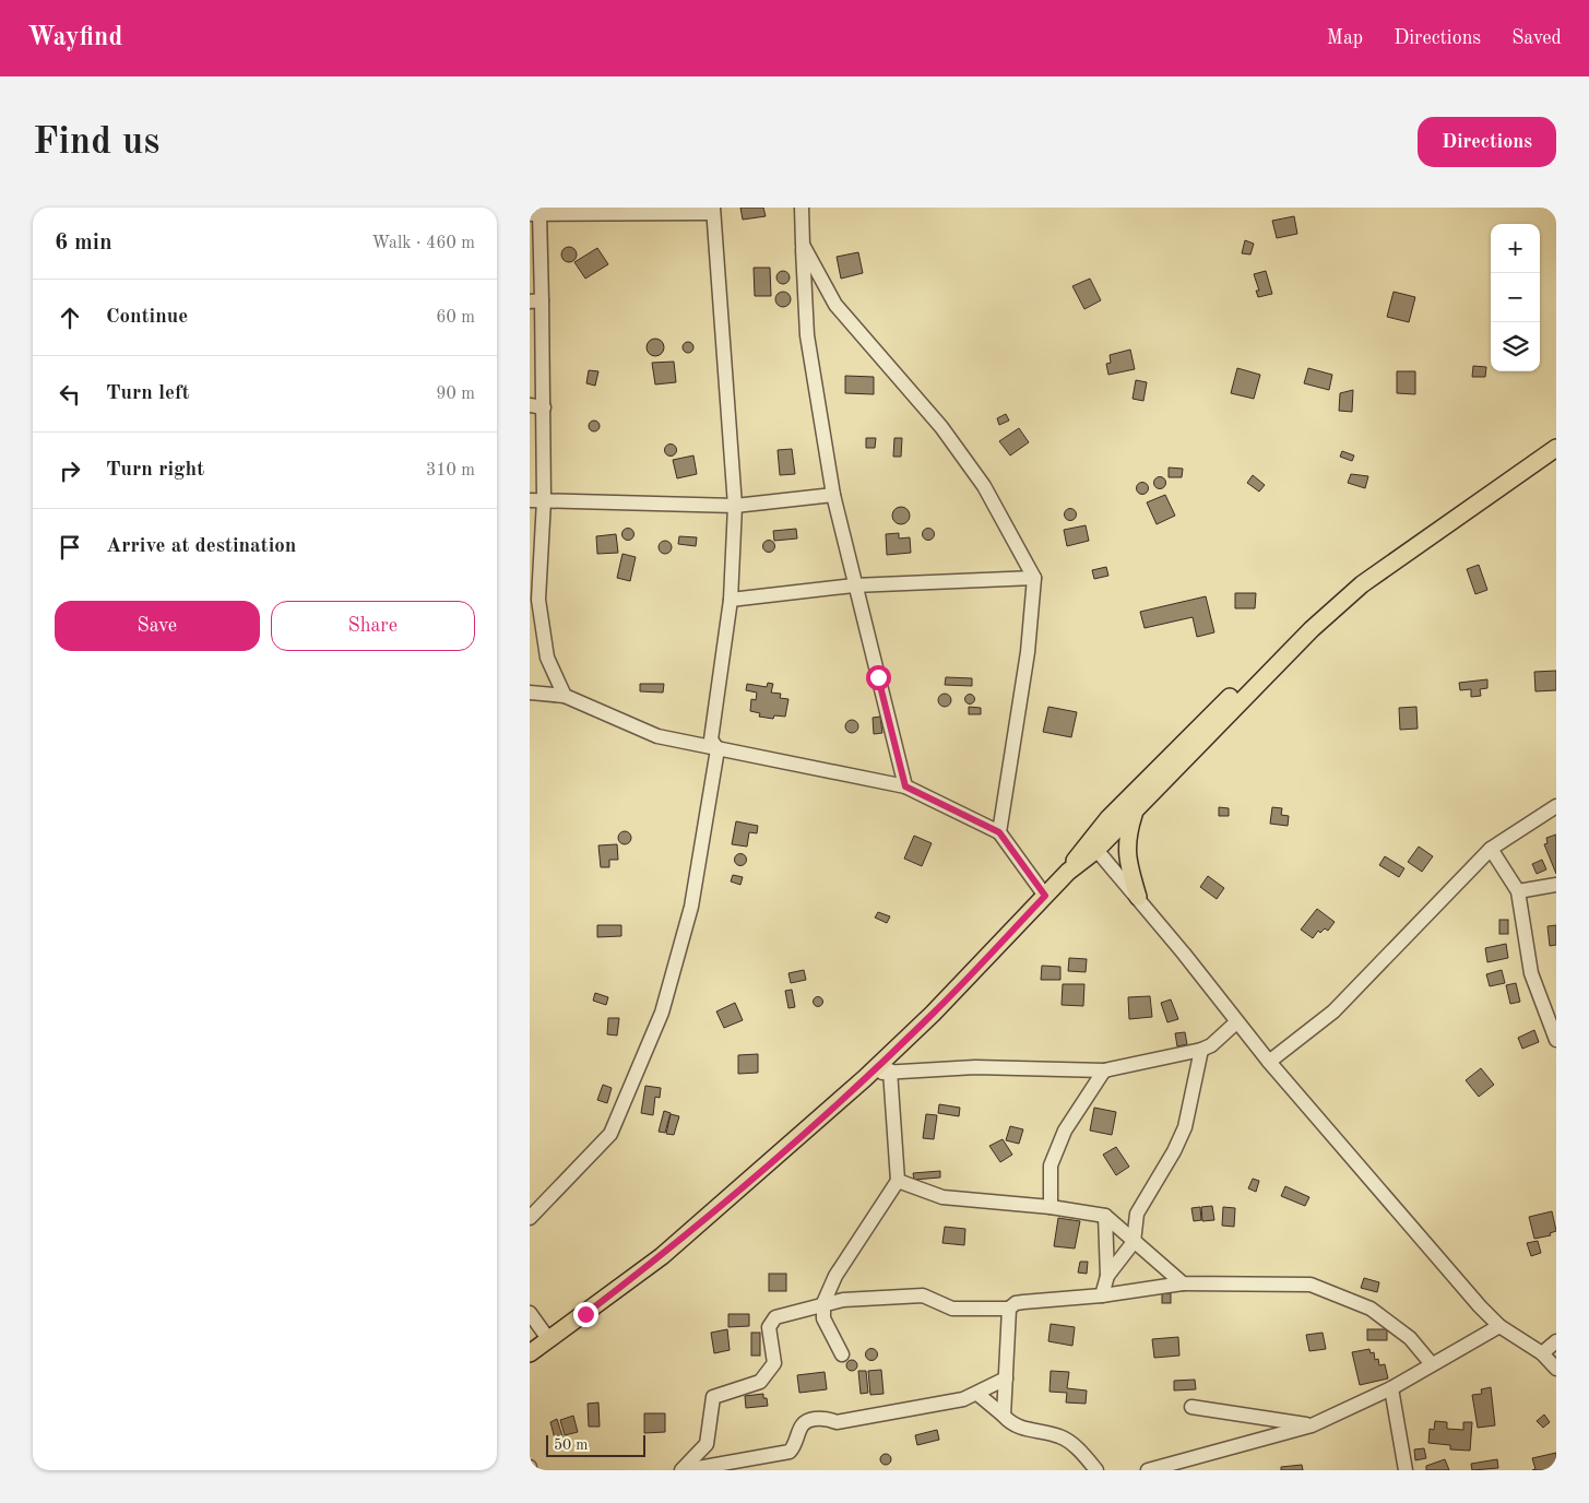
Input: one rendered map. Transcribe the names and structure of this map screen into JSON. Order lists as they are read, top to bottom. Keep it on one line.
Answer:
{"scale_bar":"50 m","page":{"header":"Wayfind","nav":["Map","Directions","Saved"],"buttons":["Directions",["Save","Share"]],"title":"Find us","heading":["6 min","Walk · 460 m"],"map_buttons":["+","−"],"list":[["Continue","60 m"],["Turn left","90 m"],["Turn right","310 m"],"Arrive at destination"],"scale":"50 m"}}
